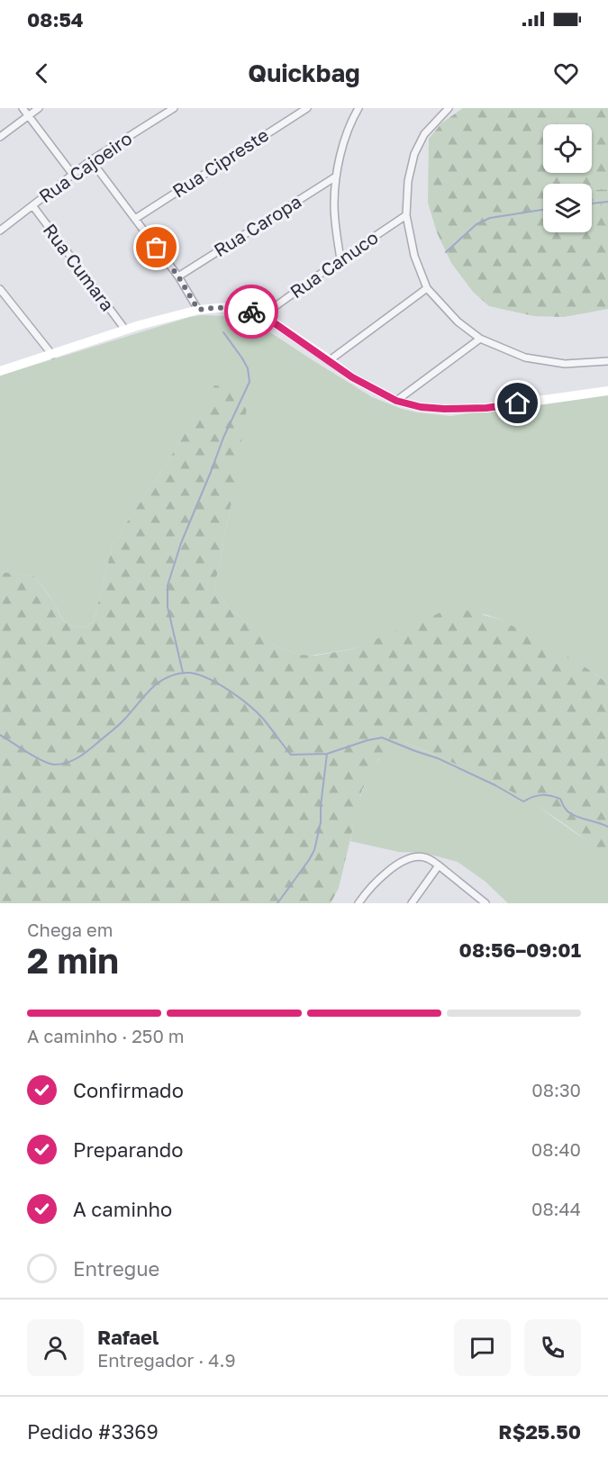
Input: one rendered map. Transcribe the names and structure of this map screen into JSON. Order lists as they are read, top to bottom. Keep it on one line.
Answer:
{"streets":{"street":["Rua Cipreste","Rua Cajoeiro","Rua Caropa","Rua Canuco","Rua Cumara"]},"crossings":[["Rua Cajoeiro","Rua Cumara"]],"page":{"status":"08:54","header":"Quickbag","heading":["2 min","Chega em","08:56–09:01"],"panel":["Rafael","Entregador · 4.9","Pedido #3369","R$25.50"],"bar":"A caminho · 250 m","list":[["Confirmado","08:30"],["Preparando","08:40"],["A caminho","08:44"],"Entregue"]}}
